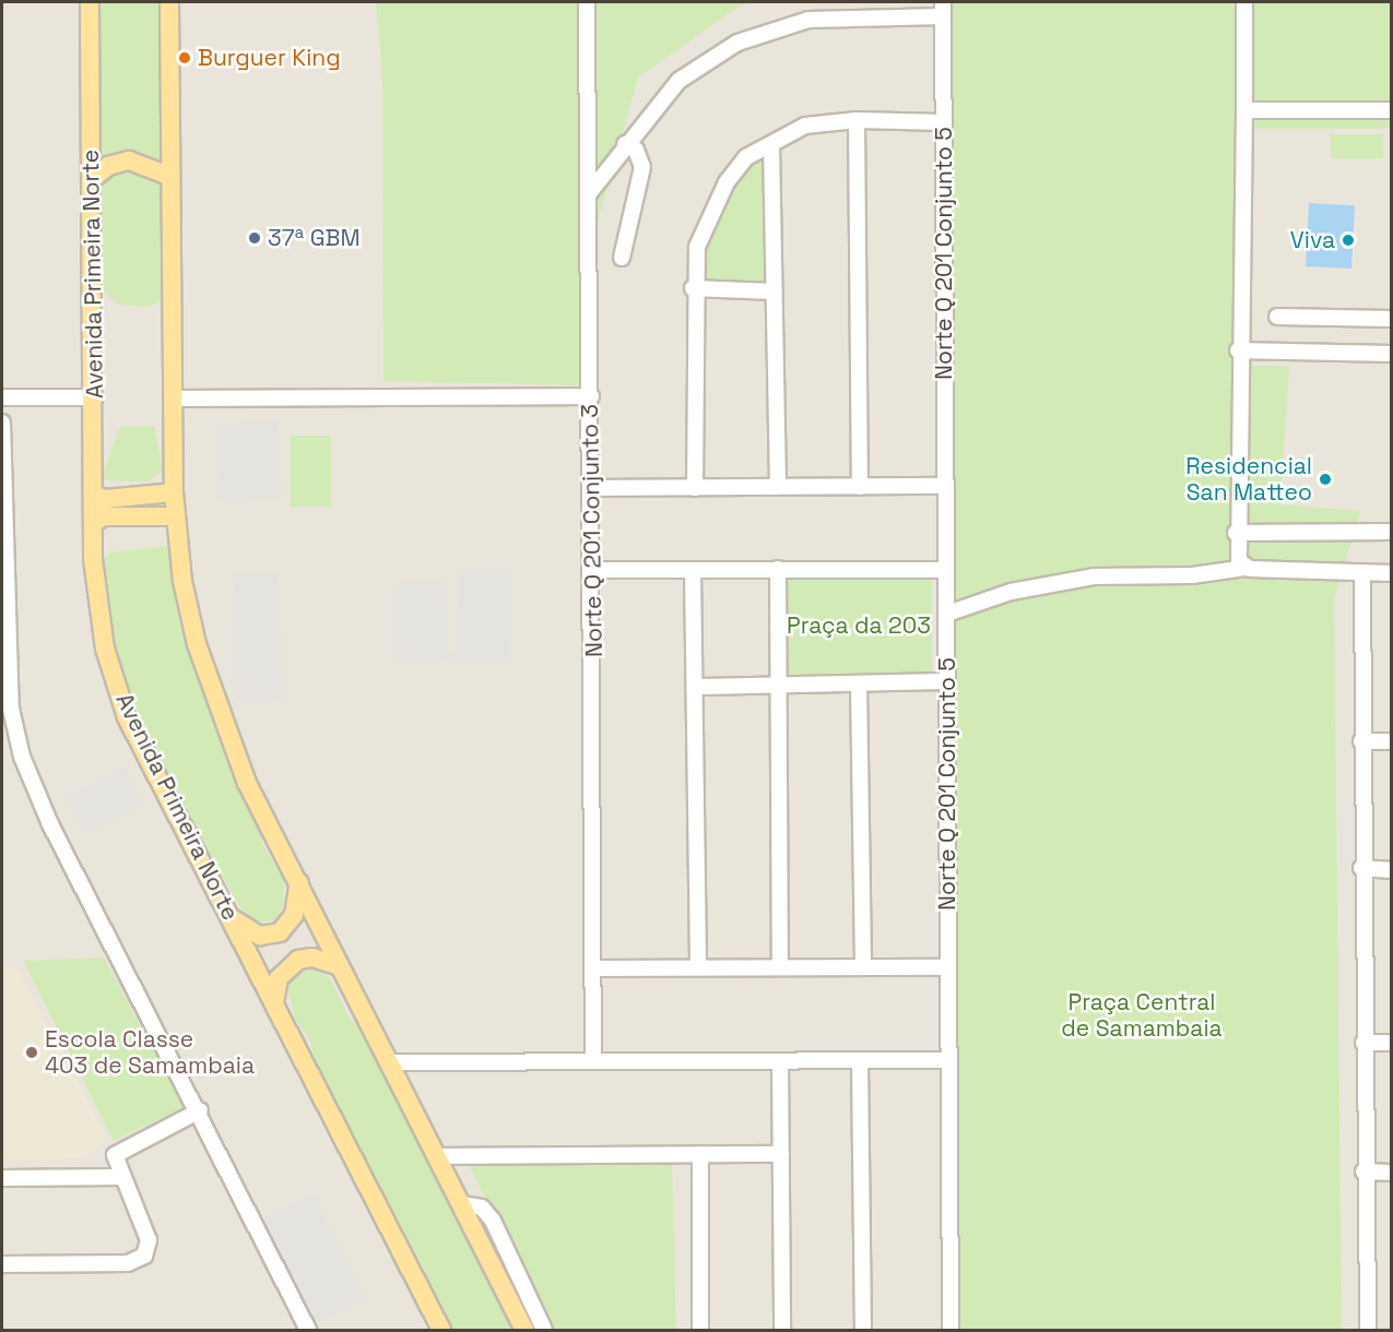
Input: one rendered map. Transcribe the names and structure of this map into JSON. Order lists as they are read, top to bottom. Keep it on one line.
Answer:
{"streets":{"main road":["Avenida Primeira Norte"],"street":["Norte Q 201 Conjunto 5","Norte Q 201 Conjunto 3"]},"parks":["Praça da 203","Praça Central de Samambaia"],"places":["Burguer King","37ª GBM","Viva","Residencial San Matteo","Escola Classe 403 de Samambaia"]}
